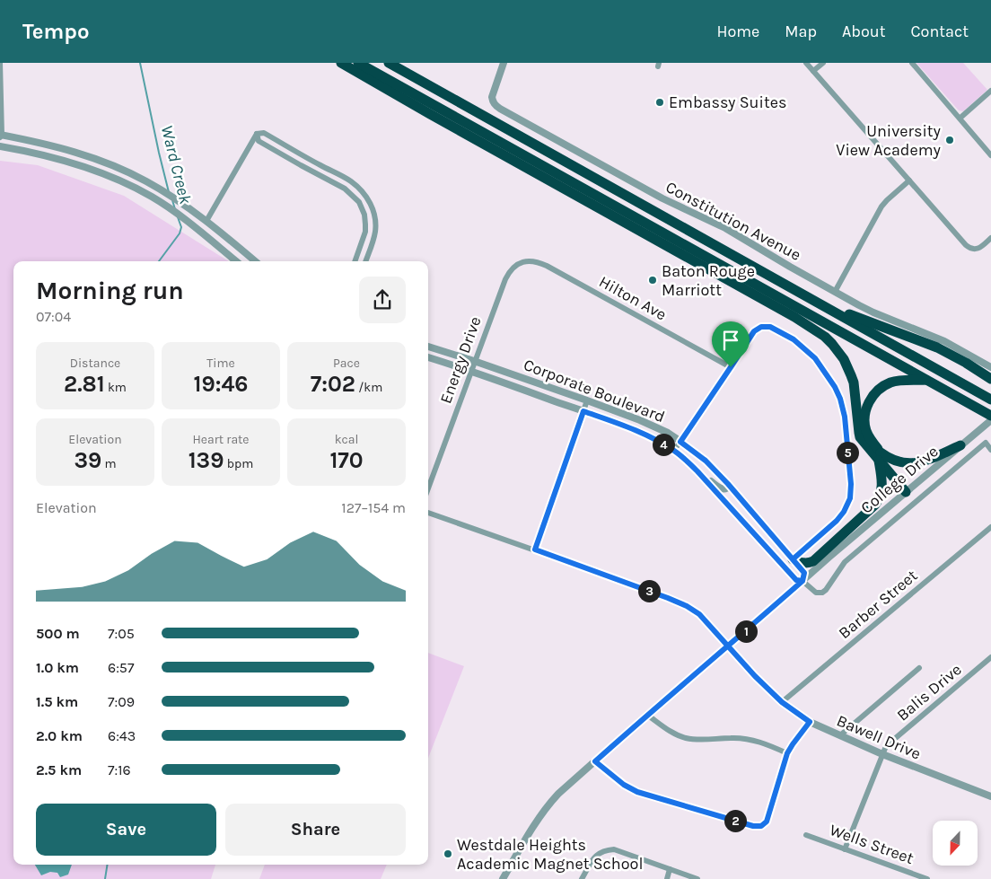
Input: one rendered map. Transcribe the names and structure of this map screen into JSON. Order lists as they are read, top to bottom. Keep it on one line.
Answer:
{"streets":{"street":["Constitution Avenue","Hilton Ave","Energy Drive","Corporate Boulevard","College Drive","Barber Street","Balis Drive","Bawell Drive","Wells Street"]},"crossings":[["Hilton Ave","Energy Drive"],["Energy Drive","Corporate Boulevard"],["Corporate Boulevard","College Drive"],["College Drive","Bawell Drive"],["Barber Street","Bawell Drive"],["Balis Drive","Bawell Drive"],["Balis Drive","Wells Street"]],"water":["Ward Creek"],"places":["Embassy Suites","University View Academy","Baton Rouge Marriott","Westdale Heights Academic Magnet School"],"north":"bottom","page":{"header":"Tempo","nav":["Home","Map","About","Contact"],"heading":["Morning run","07:04"],"stats":[["Distance","2.81 km"],["Time","19:46"],["Pace","7:02 /km"],["Elevation","39 m"],["Heart rate","139 bpm"],["kcal","170"]],"pins":["4","5","3","1","2"],"chart":["Elevation","127–154 m"],"list":[{"name":"500 m","note":"7:05"},{"name":"1.0 km","note":"6:57"},{"name":"1.5 km","note":"7:09"},{"name":"2.0 km","note":"6:43"},{"name":"2.5 km","note":"7:16"}],"buttons":["Save","Share"]}}
